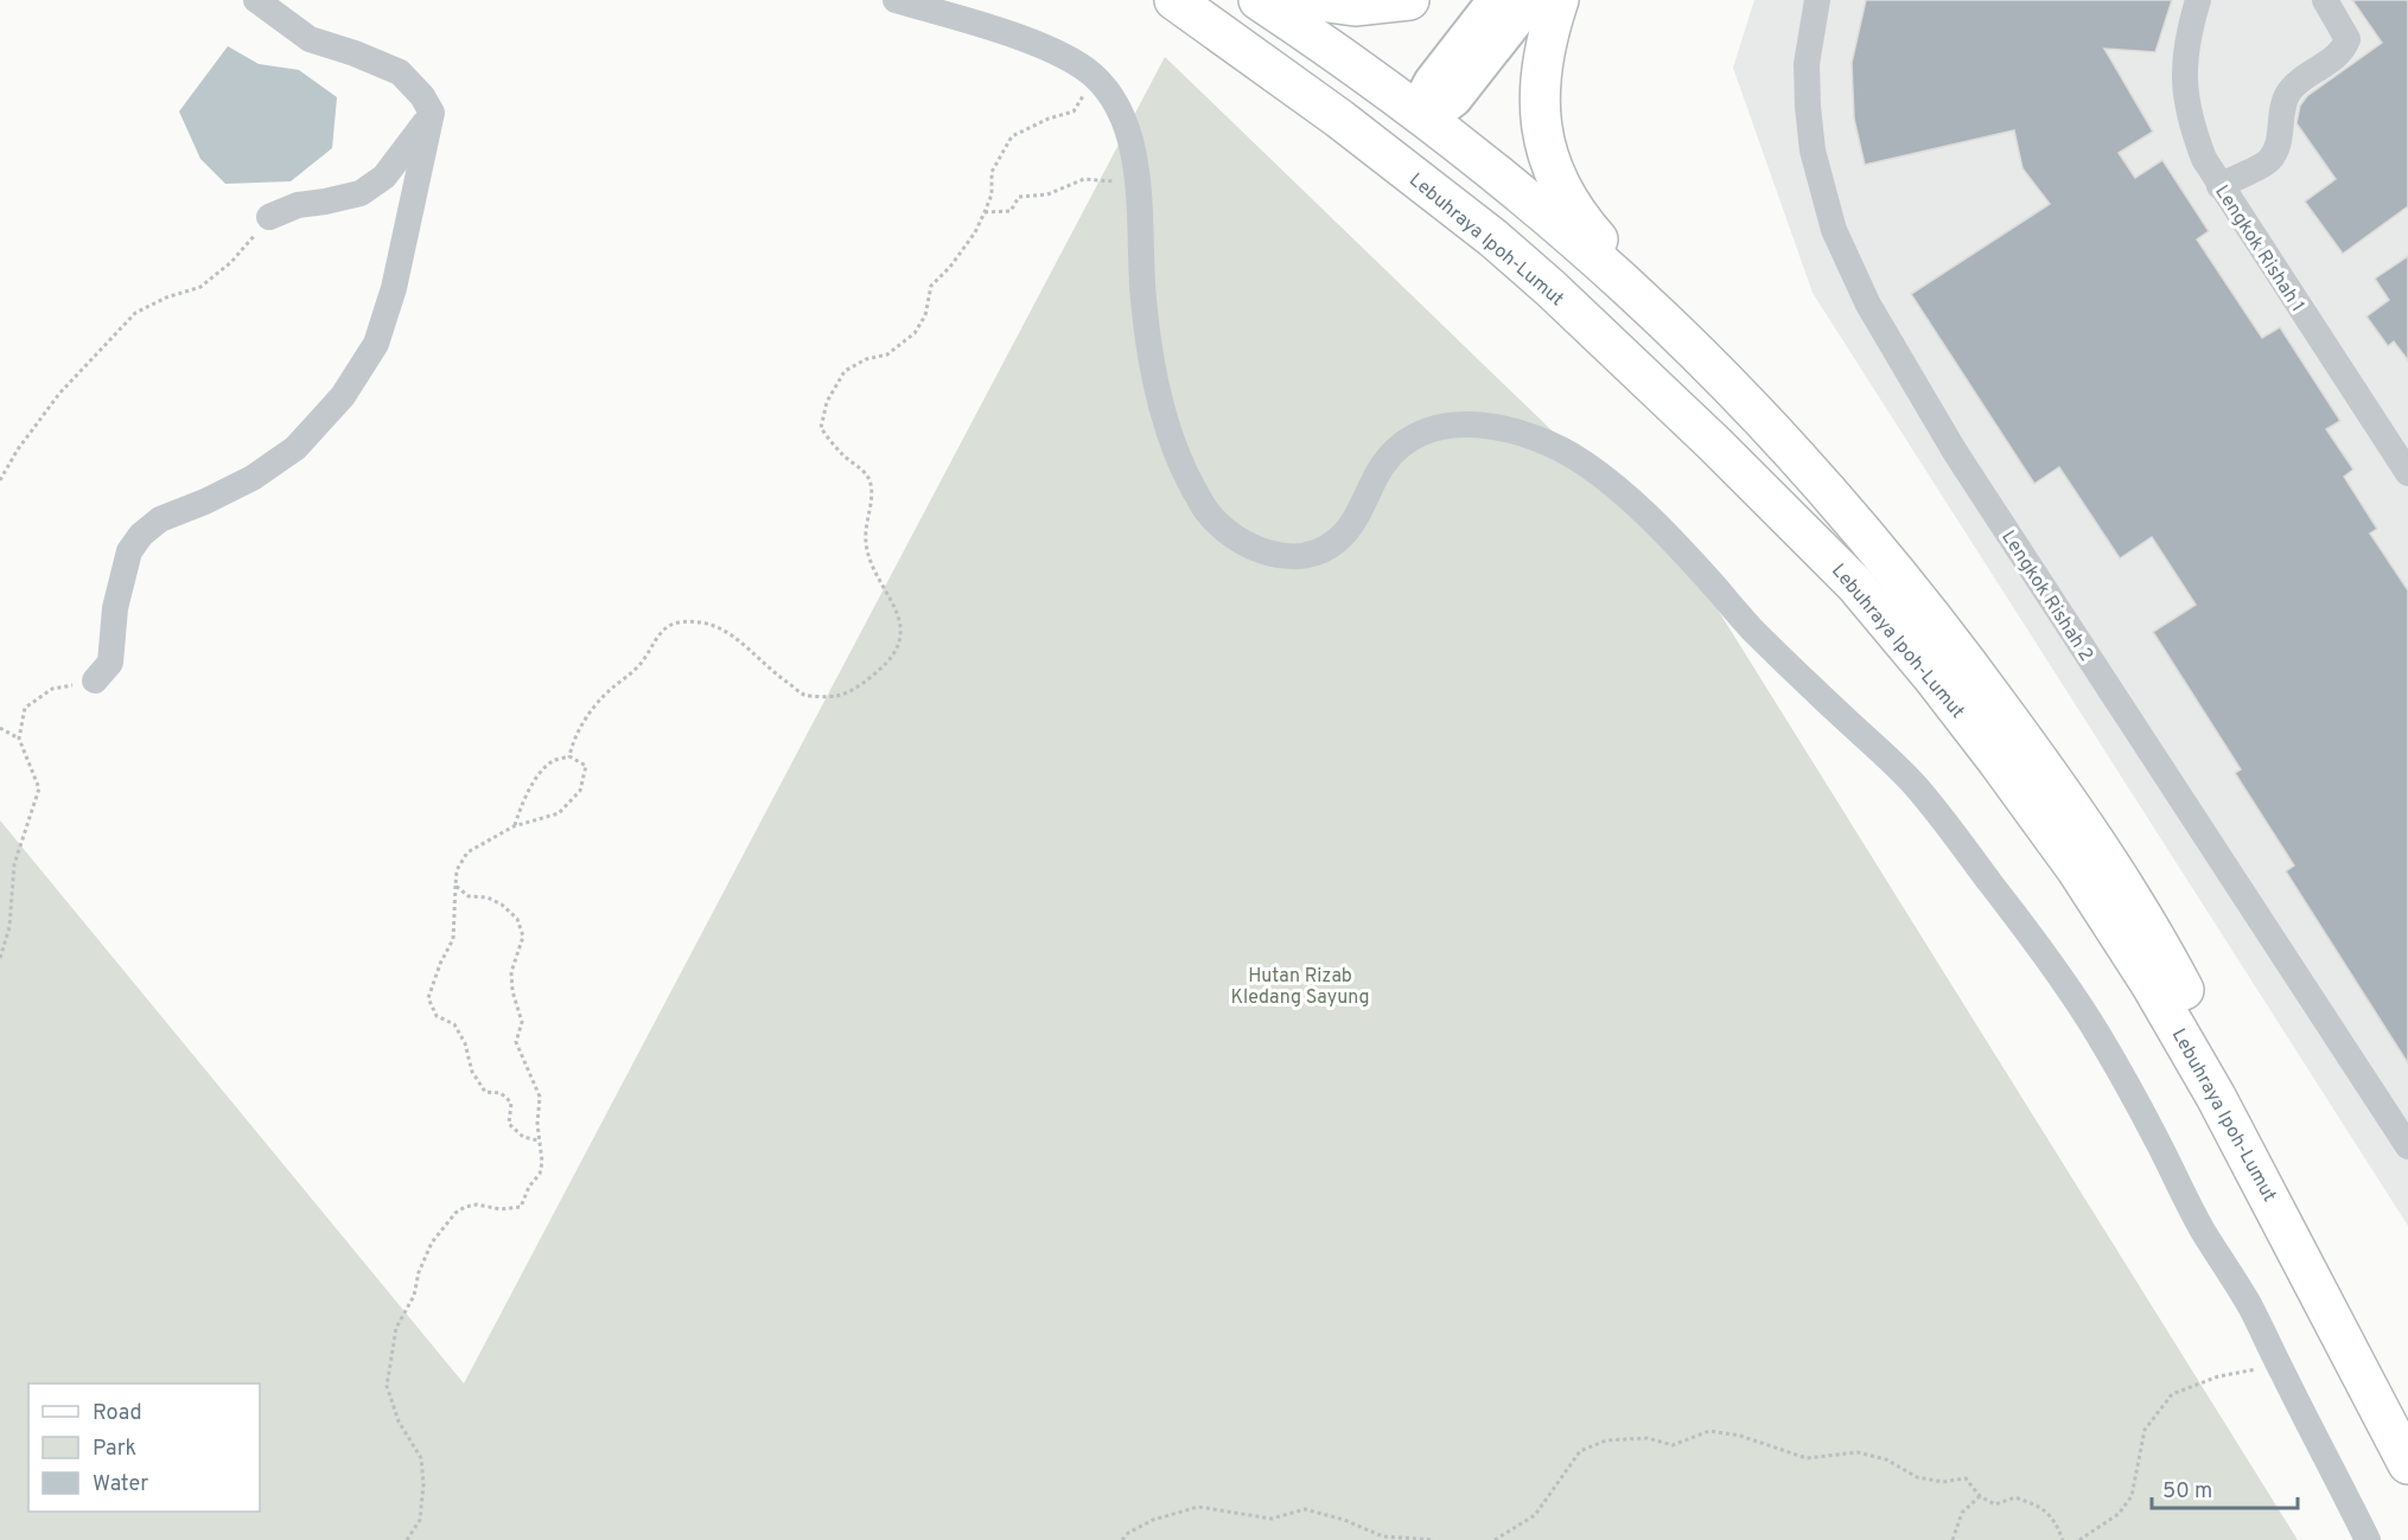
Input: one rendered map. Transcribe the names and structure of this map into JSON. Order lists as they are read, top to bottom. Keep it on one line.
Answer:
{"streets":{"highway":["Lebuhraya Ipoh-Lumut"],"street":["Lengkok Rishah 1","Lengkok Rishah 2"]},"parks":["Hutan Rizab Kledang Sayung"],"legend":["Road","Park","Water"],"scale_bar":"50 m"}
